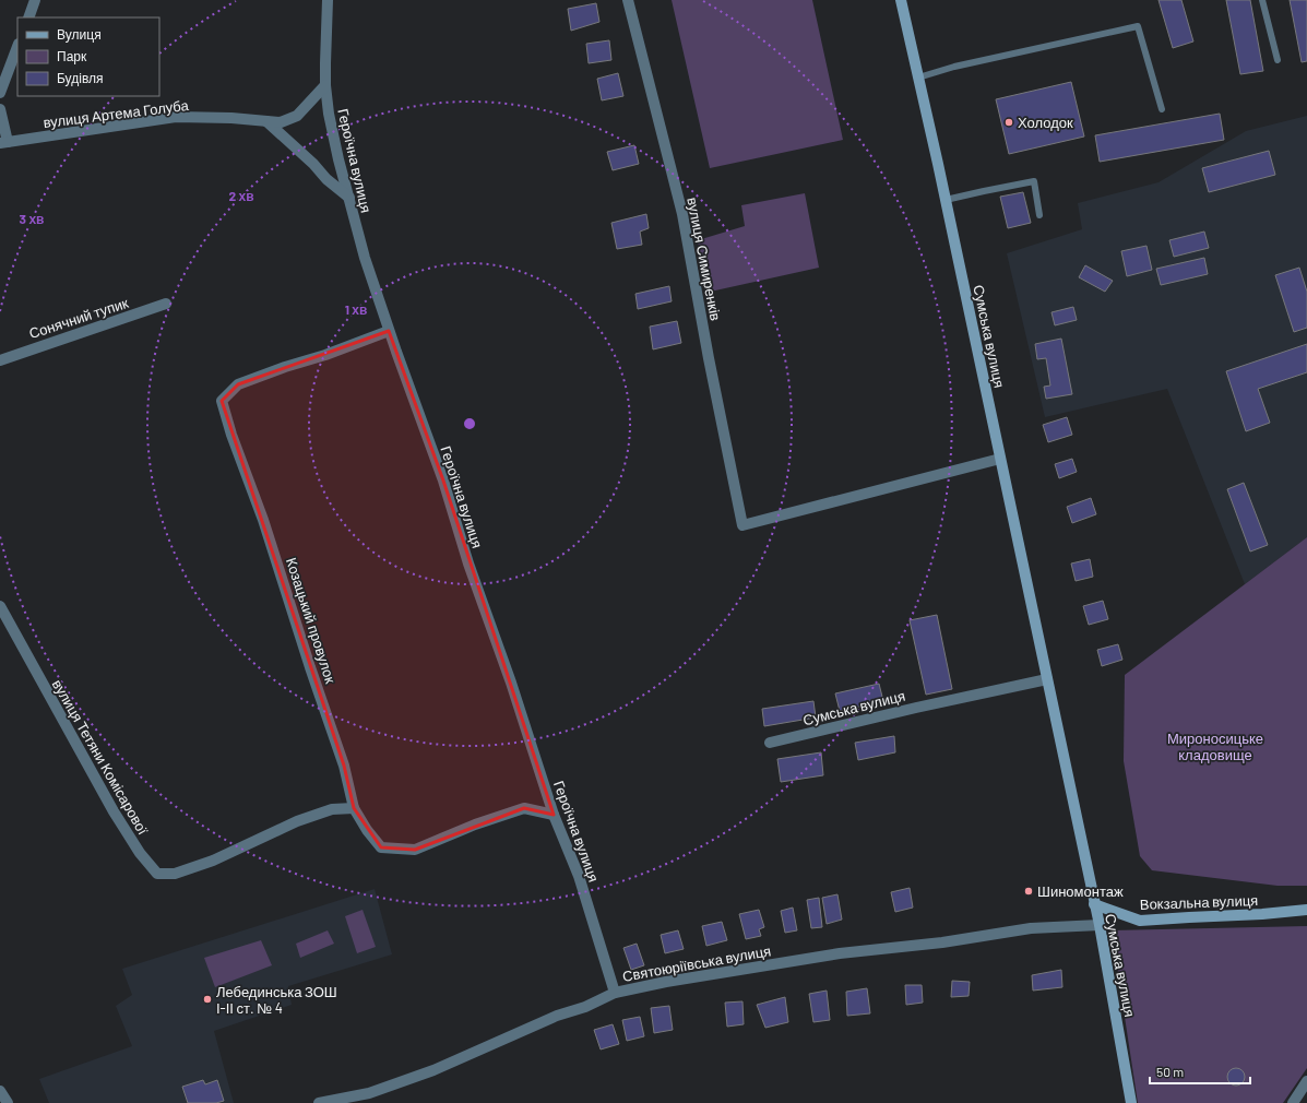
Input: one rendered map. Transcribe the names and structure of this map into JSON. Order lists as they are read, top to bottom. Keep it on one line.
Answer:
{"streets":{"main road":["Сумська вулиця","Вокзальна вулиця"],"street":["вулиця Артема Голуба","Героїчна вулиця","вулиця Симиренків","Сонячний тупик","Козацький провулок","вулиця Тетяни Комісарової","Святоюріївська вулиця"]},"crossings":[["вулиця Артема Голуба","Героїчна вулиця"],["Героїчна вулиця","Козацький провулок"],["Героїчна вулиця","Святоюріївська вулиця"],["вулиця Симиренків","Сумська вулиця"],["Сумська вулиця","Вокзальна вулиця"],["Сумська вулиця","Святоюріївська вулиця"],["Козацький провулок","вулиця Тетяни Комісарової"]],"parks":["Мироносицьке кладовище"],"places":["Холодок","Шиномонтаж","Лебединська ЗОШ І-ІІ ст. № 4"],"legend":["Вулиця","Парк","Будівля"],"scale_bar":"50 m","rings":["2 хв","3 хв","1 хв"]}
